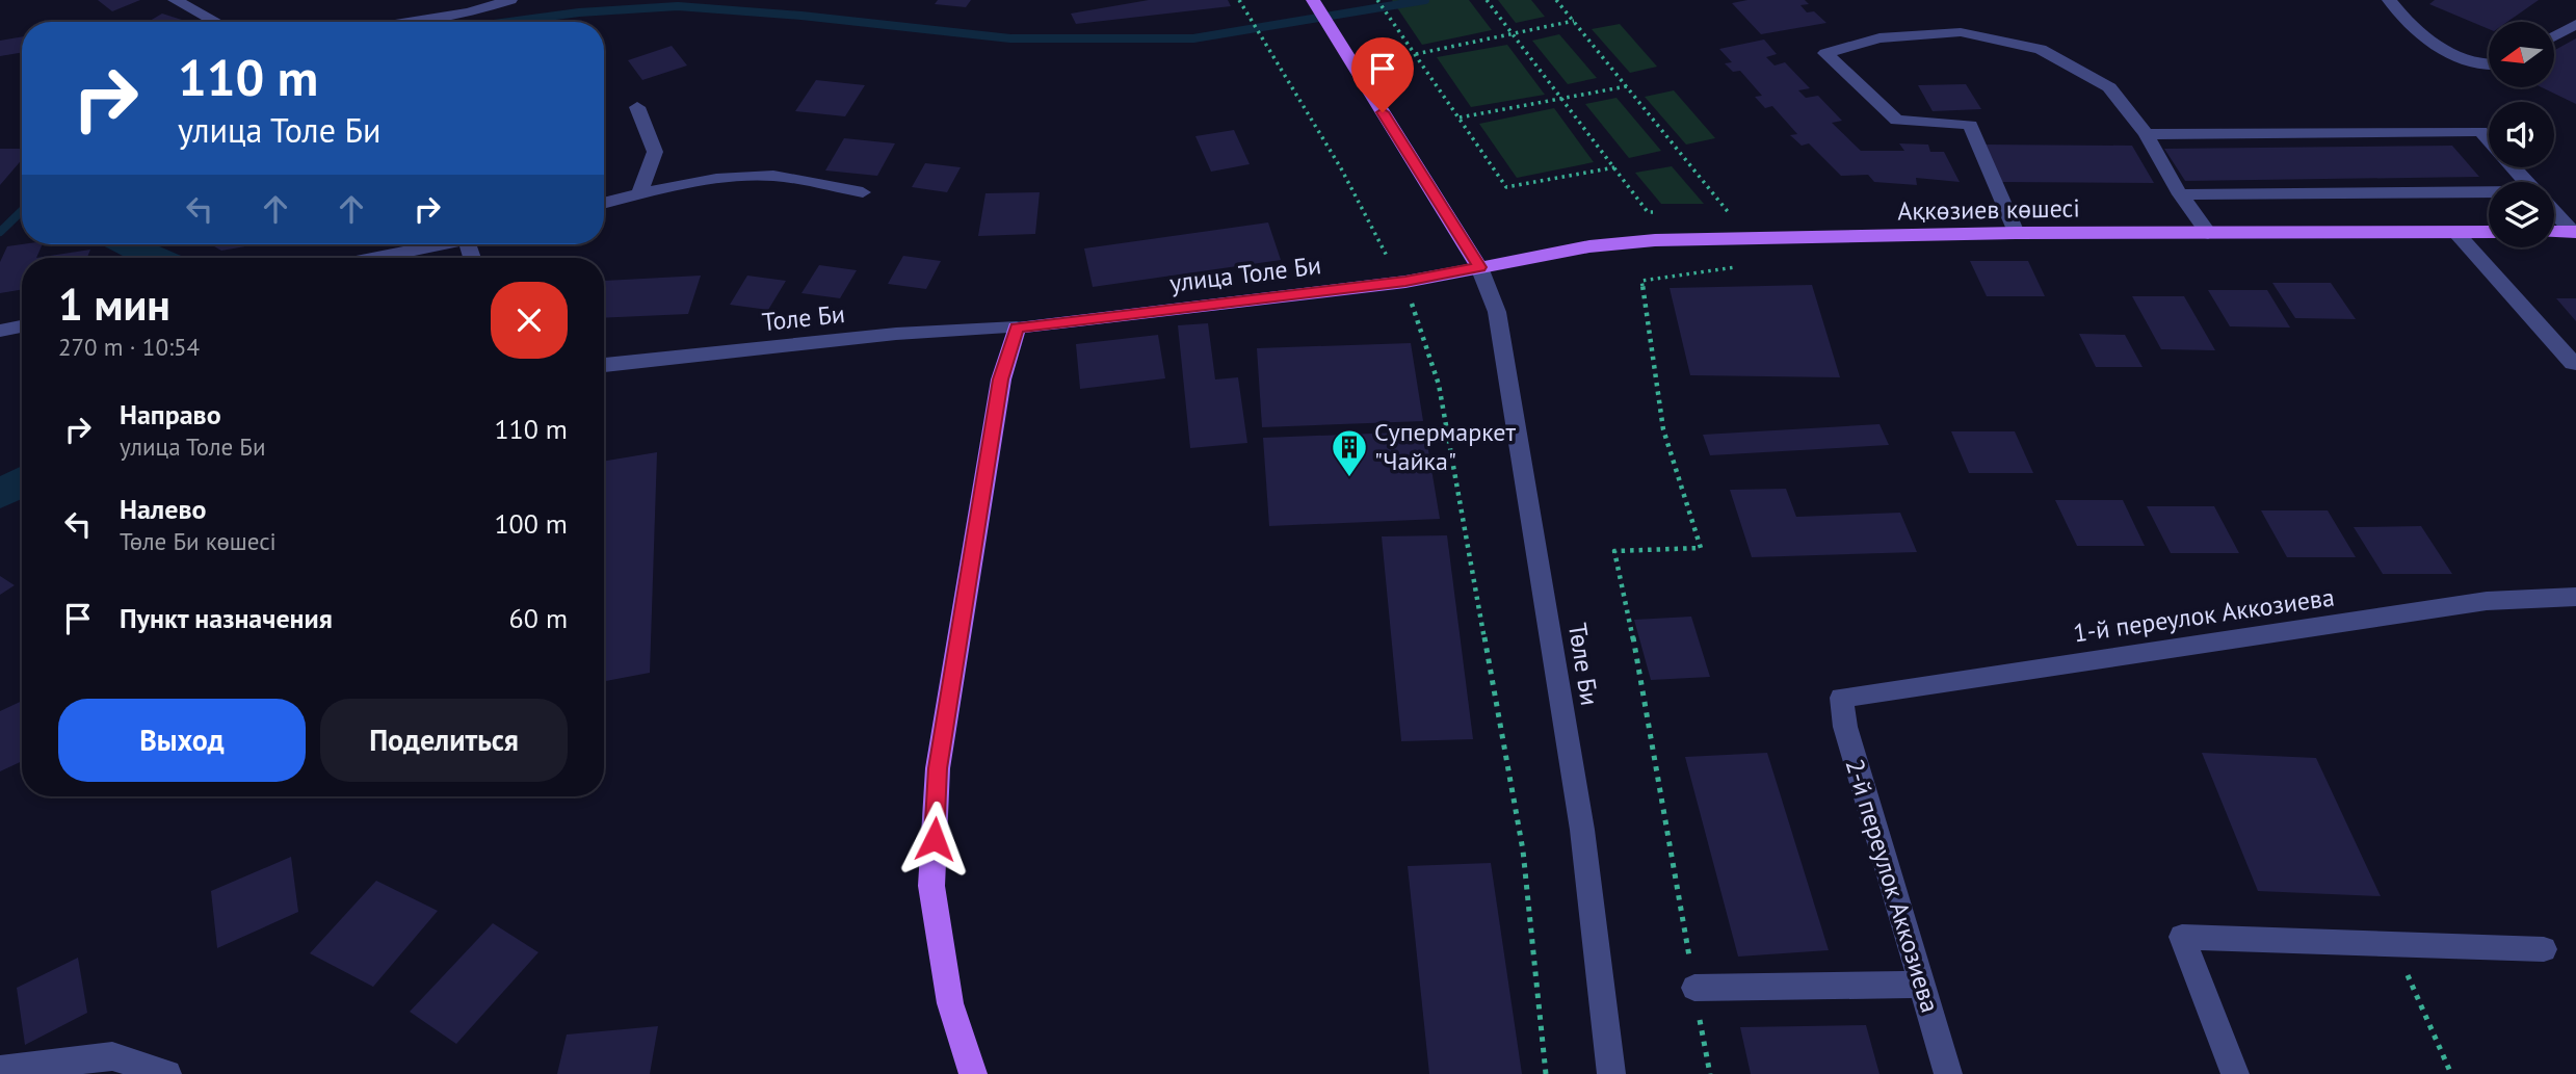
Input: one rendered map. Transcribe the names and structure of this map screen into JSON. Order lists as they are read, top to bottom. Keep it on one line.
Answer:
{"streets":{"main road":["Ақкөзиев көшесі","улица Толе Би"],"street":["Толе Би","1-й переулок Аккозиева","Төле Би","2-й переулок Аккозиева"]},"crossings":[["Ақкөзиев көшесі","улица Толе Би"],["Ақкөзиев көшесі","Төле Би"],["улица Толе Би","Толе Би"],["улица Толе Би","Төле Би"],["1-й переулок Аккозиева","2-й переулок Аккозиева"]],"places":{"building":["Супермаркет \"Чайка\""]},"north":"left","page":{"turn":["110 m","улица Толе Би"],"heading":["1 мин","270 m · 10:54"],"list":[{"name":"Направо","note":"улица Толе Би","value":"110 m"},{"name":"Налево","note":"Төле Би көшесі","value":"100 m"},{"name":"Пункт назначения","value":"60 m"}],"buttons":["Выход","Поделиться"]}}
